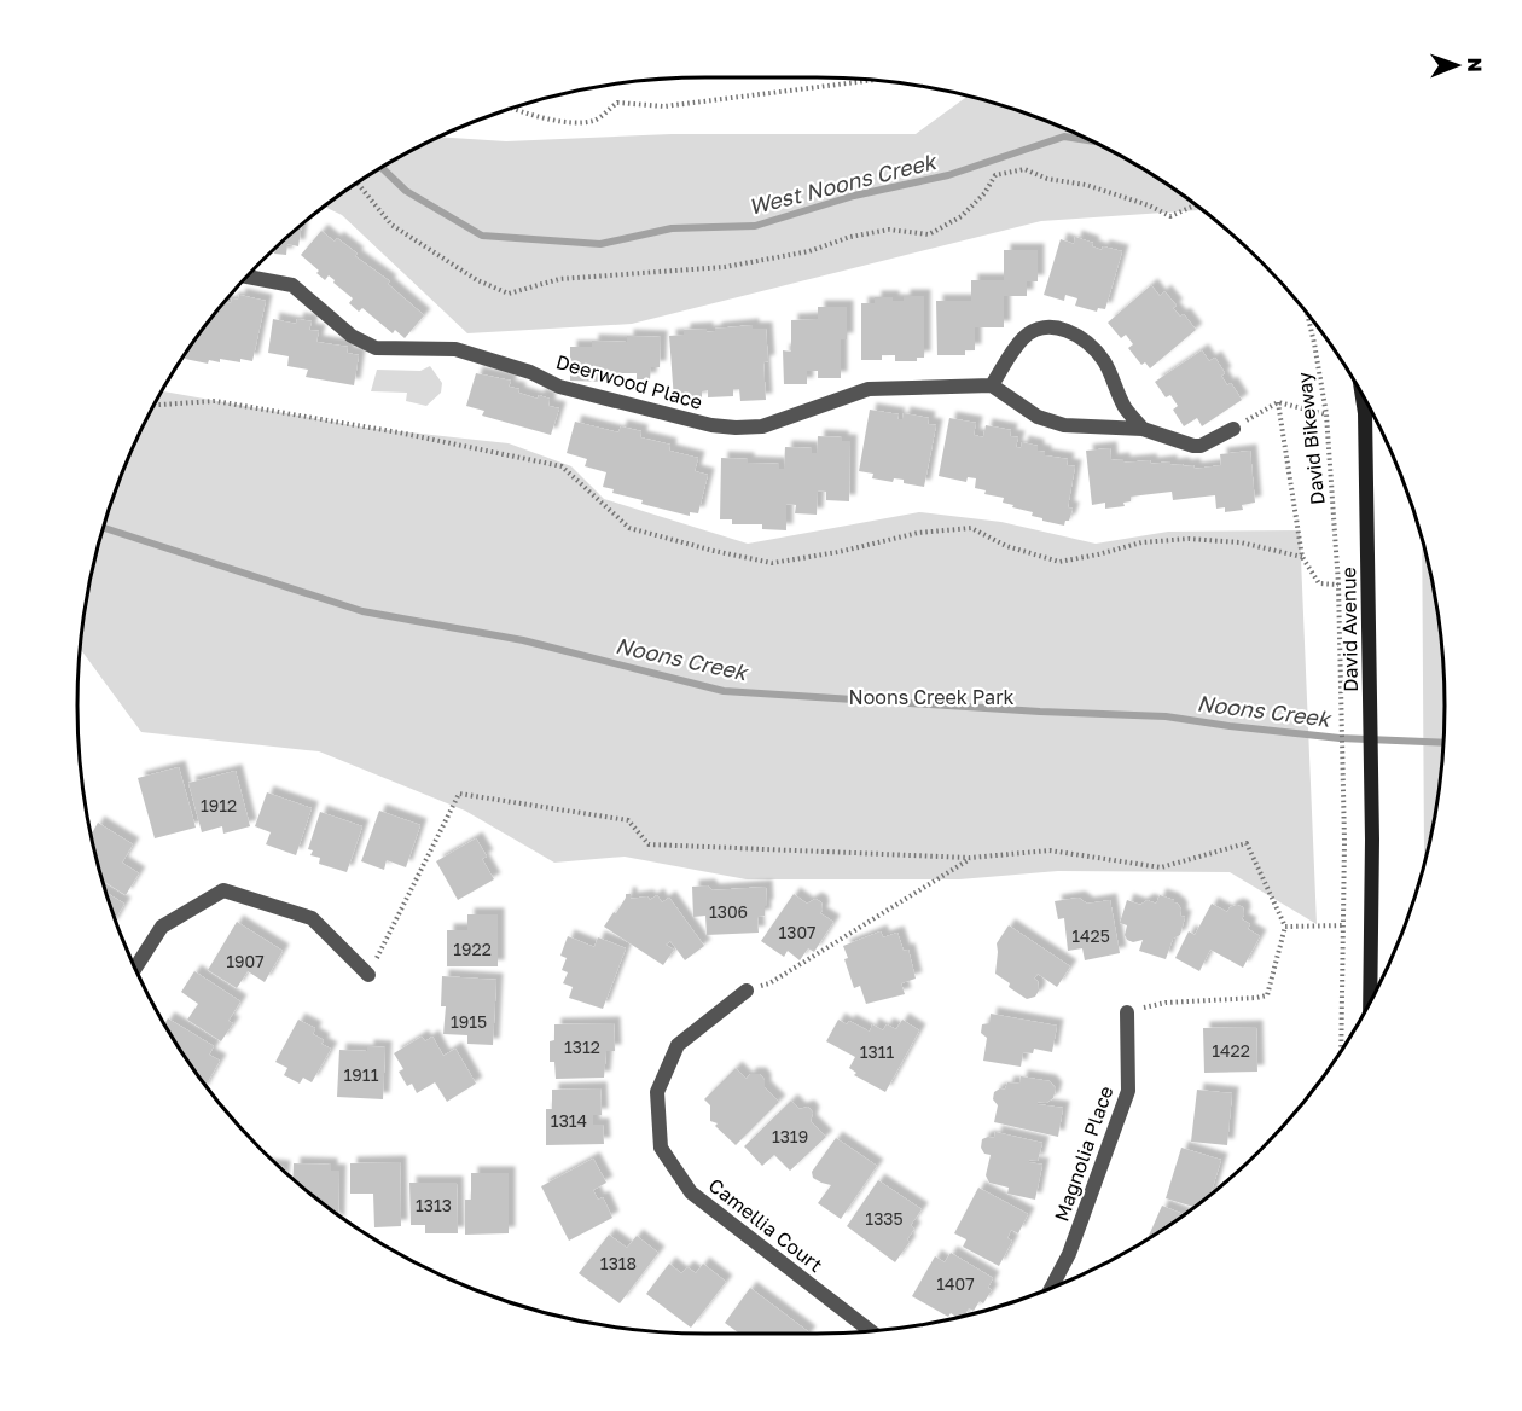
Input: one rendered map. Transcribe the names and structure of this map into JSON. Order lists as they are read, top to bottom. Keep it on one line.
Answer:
{"streets":{"main road":["David Avenue"],"street":["Deerwood Place","Magnolia Place","Camellia Court"],"path":["David Bikeway"]},"water":["West Noons Creek","Noons Creek"],"parks":["Noons Creek Park"],"house_numbers":["1912","1306","1307","1425","1922","1907","1915","1312","1422","1311","1911","1314","1319","1313","1335","1318","1407"],"north":"right"}
